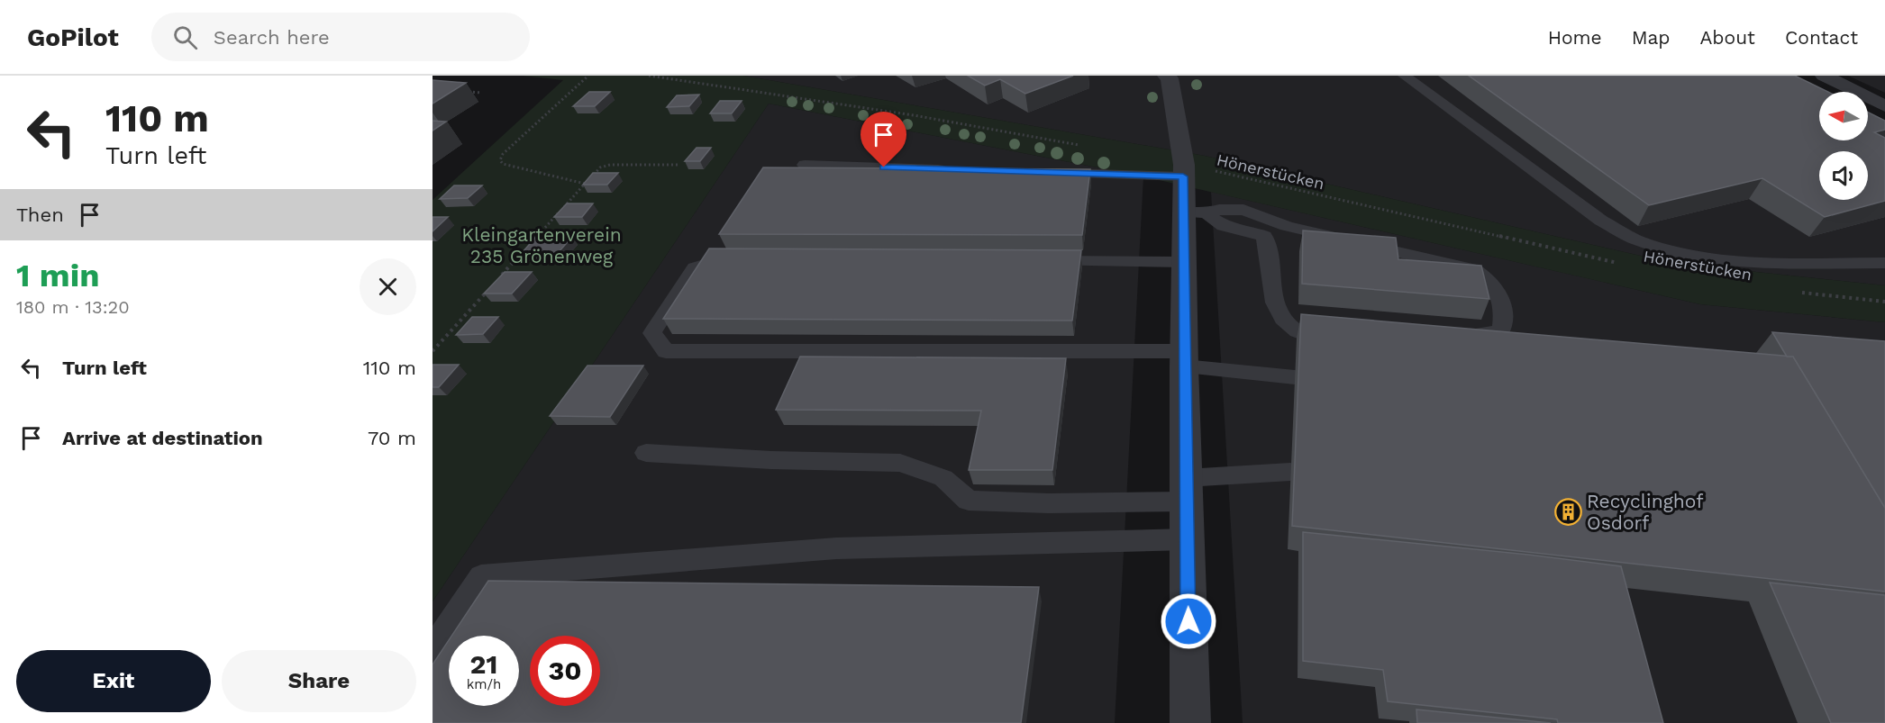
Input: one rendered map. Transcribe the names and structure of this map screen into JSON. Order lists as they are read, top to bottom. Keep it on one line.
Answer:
{"streets":{"path":["Hönerstücken"]},"parks":["Kleingartenverein 235 Grönenweg"],"places":{"building":["Recyclinghof Osdorf"]},"north":"left","page":{"header":"GoPilot","search":"Search here","nav":["Home","Map","About","Contact"],"turn":["110 m","Turn left"],"then":"Then","heading":["1 min","180 m · 13:20"],"list":[{"name":"Turn left","value":"110 m"},{"name":"Arrive at destination","value":"70 m"}],"speed":"21 km/h","limit":"30","buttons":["Exit","Share"]}}
